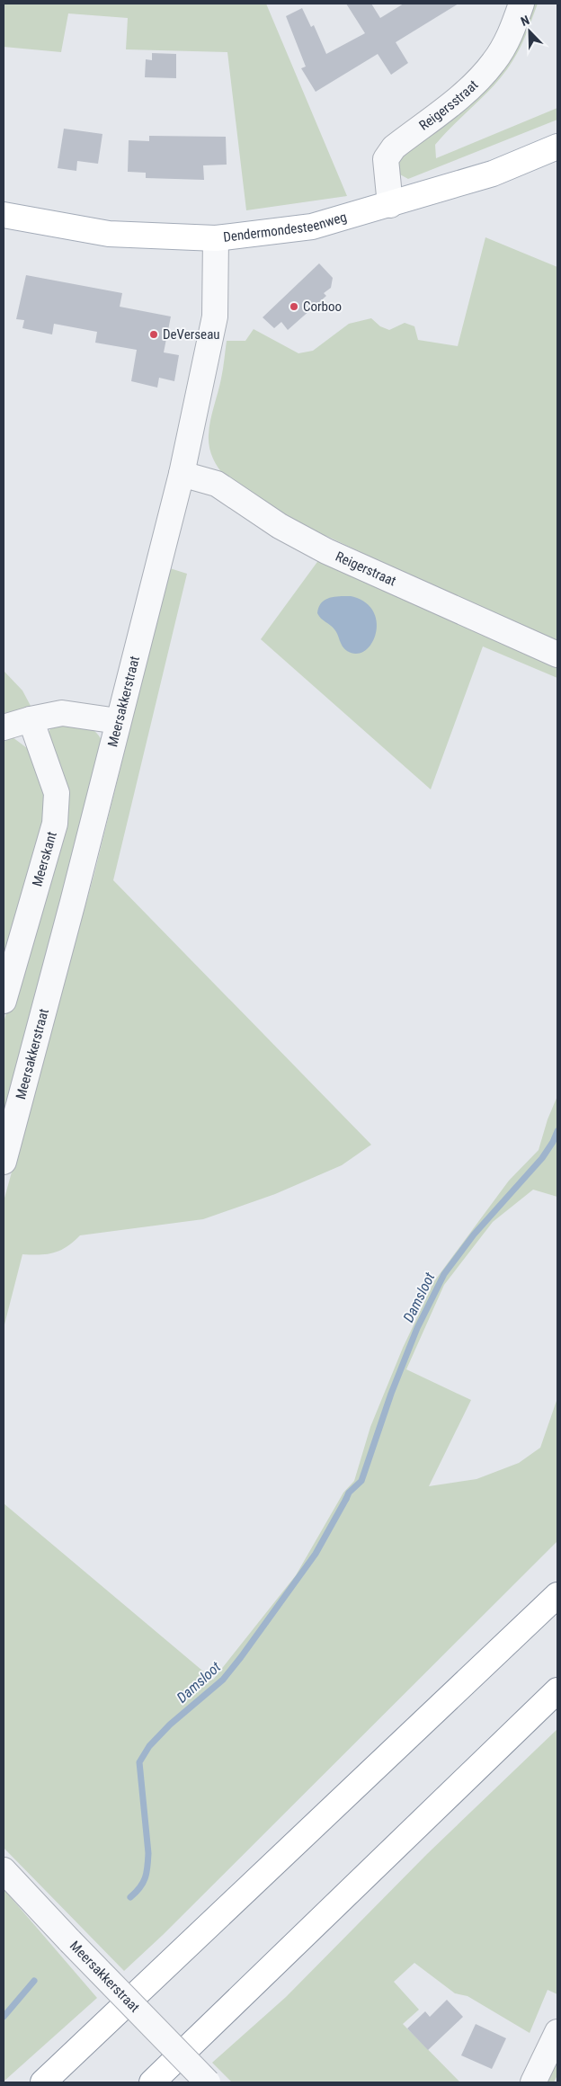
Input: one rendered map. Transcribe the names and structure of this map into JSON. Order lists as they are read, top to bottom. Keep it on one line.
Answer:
{"streets":{"main road":["Dendermondesteenweg"],"street":["Reigersstraat","Reigerstraat","Meersakkerstraat","Meerskant"]},"crossings":[["Reigersstraat","Dendermondesteenweg"],["Dendermondesteenweg","Meersakkerstraat"],["Reigerstraat","Meersakkerstraat"]],"water":["Damsloot"],"places":["Corboo","DeVerseau"],"north":"top left"}
